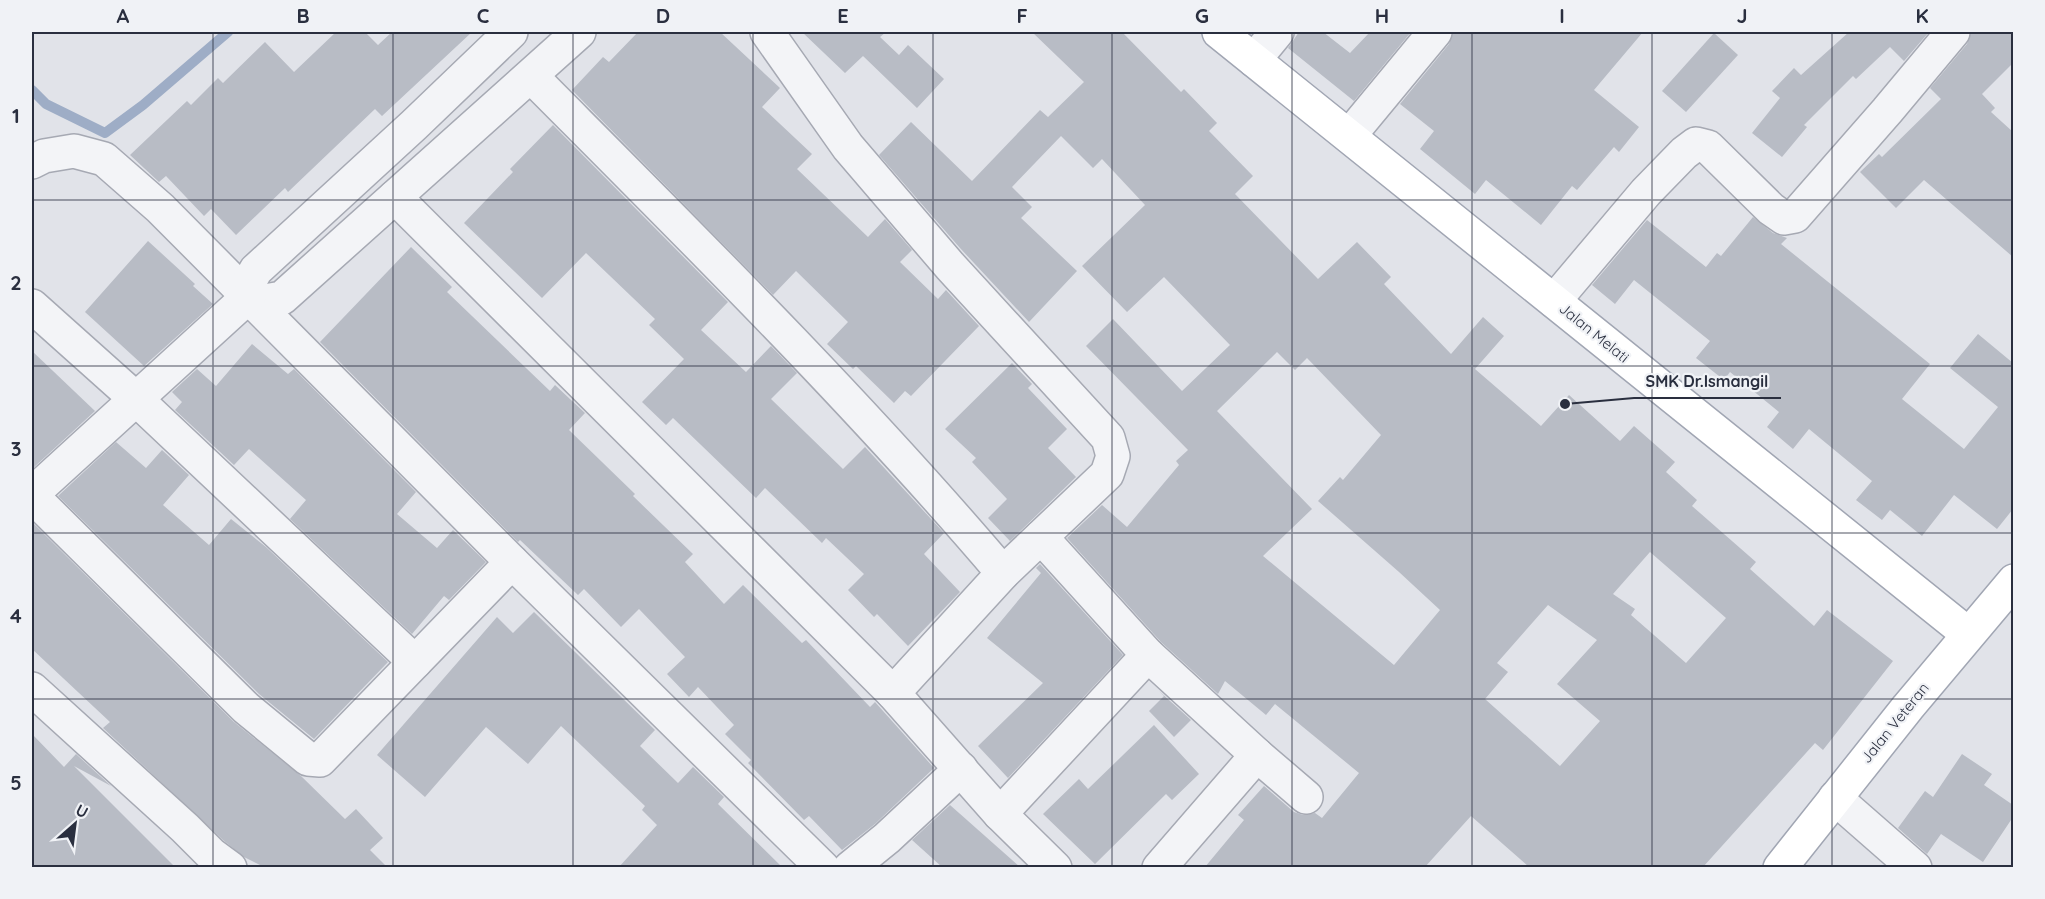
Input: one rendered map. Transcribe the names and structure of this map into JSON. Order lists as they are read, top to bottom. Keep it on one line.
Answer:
{"streets":{"main road":["Jalan Melati","Jalan Veteran"]},"crossings":[["Jalan Melati","Jalan Veteran"]],"places":["SMK Dr.Ismangil"],"north":"top right","grid":{"columns":["A","B","C","D","E","F","G","H","I","J","K"],"rows":["1","2","3","4","5"]}}
